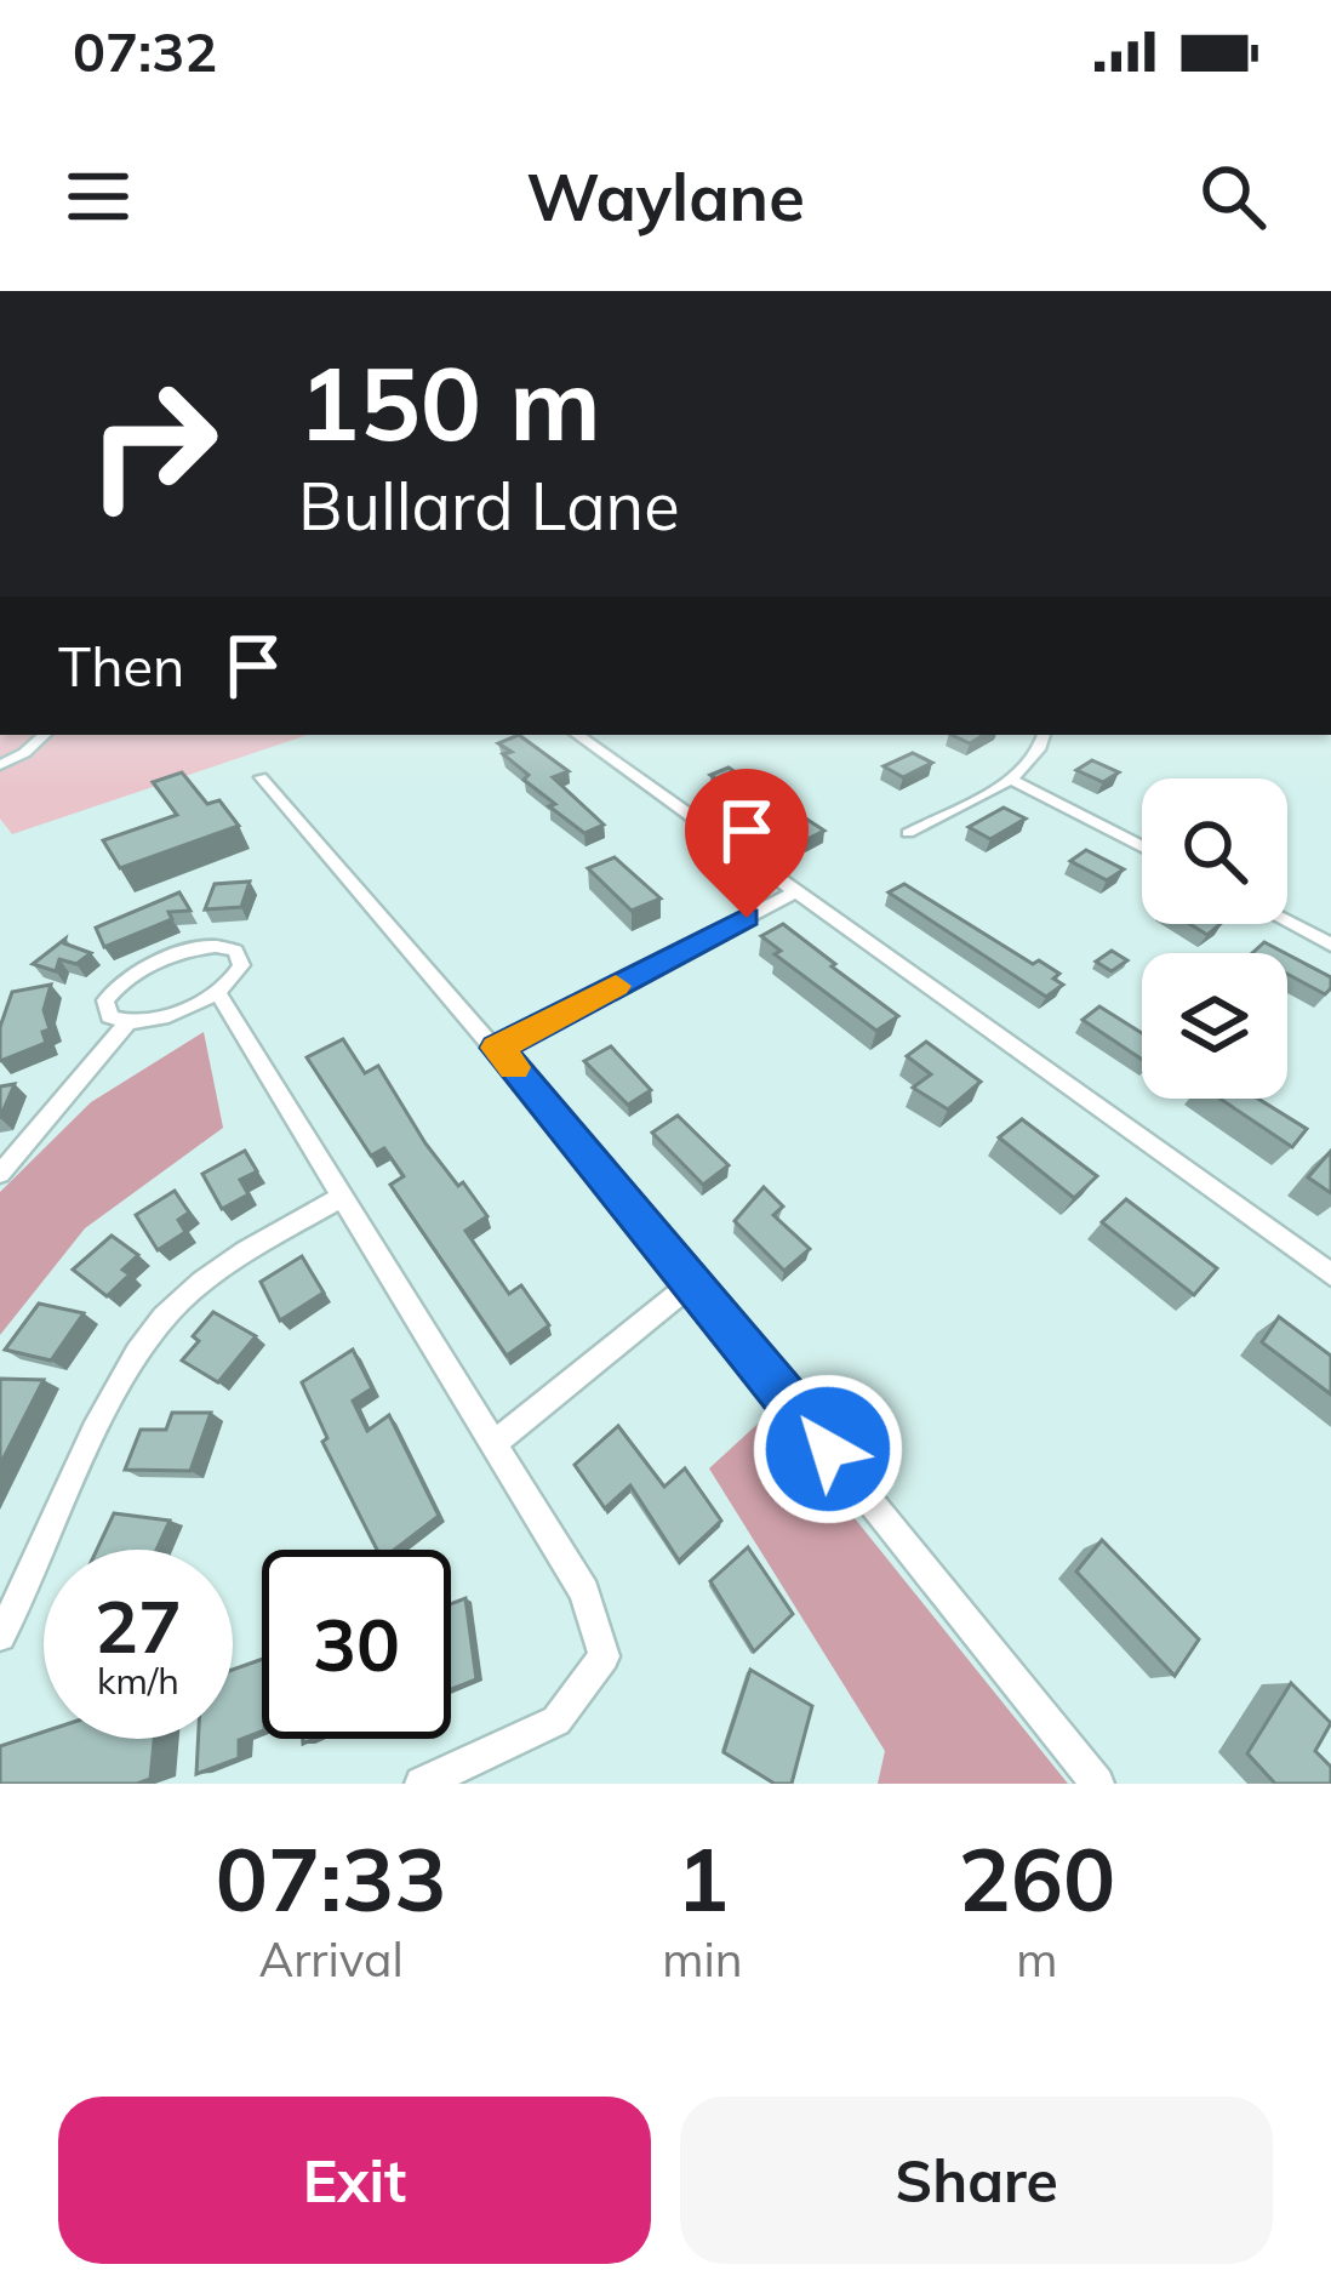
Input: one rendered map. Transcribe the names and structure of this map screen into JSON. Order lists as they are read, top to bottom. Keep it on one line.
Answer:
{"page":{"status":"07:32","header":"Waylane","turn":["150 m","Bullard Lane"],"then":"Then","speed":"27 km/h","limit":"30","eta":["07:33","Arrival","1","min","260","m"],"buttons":["Exit","Share"]}}
